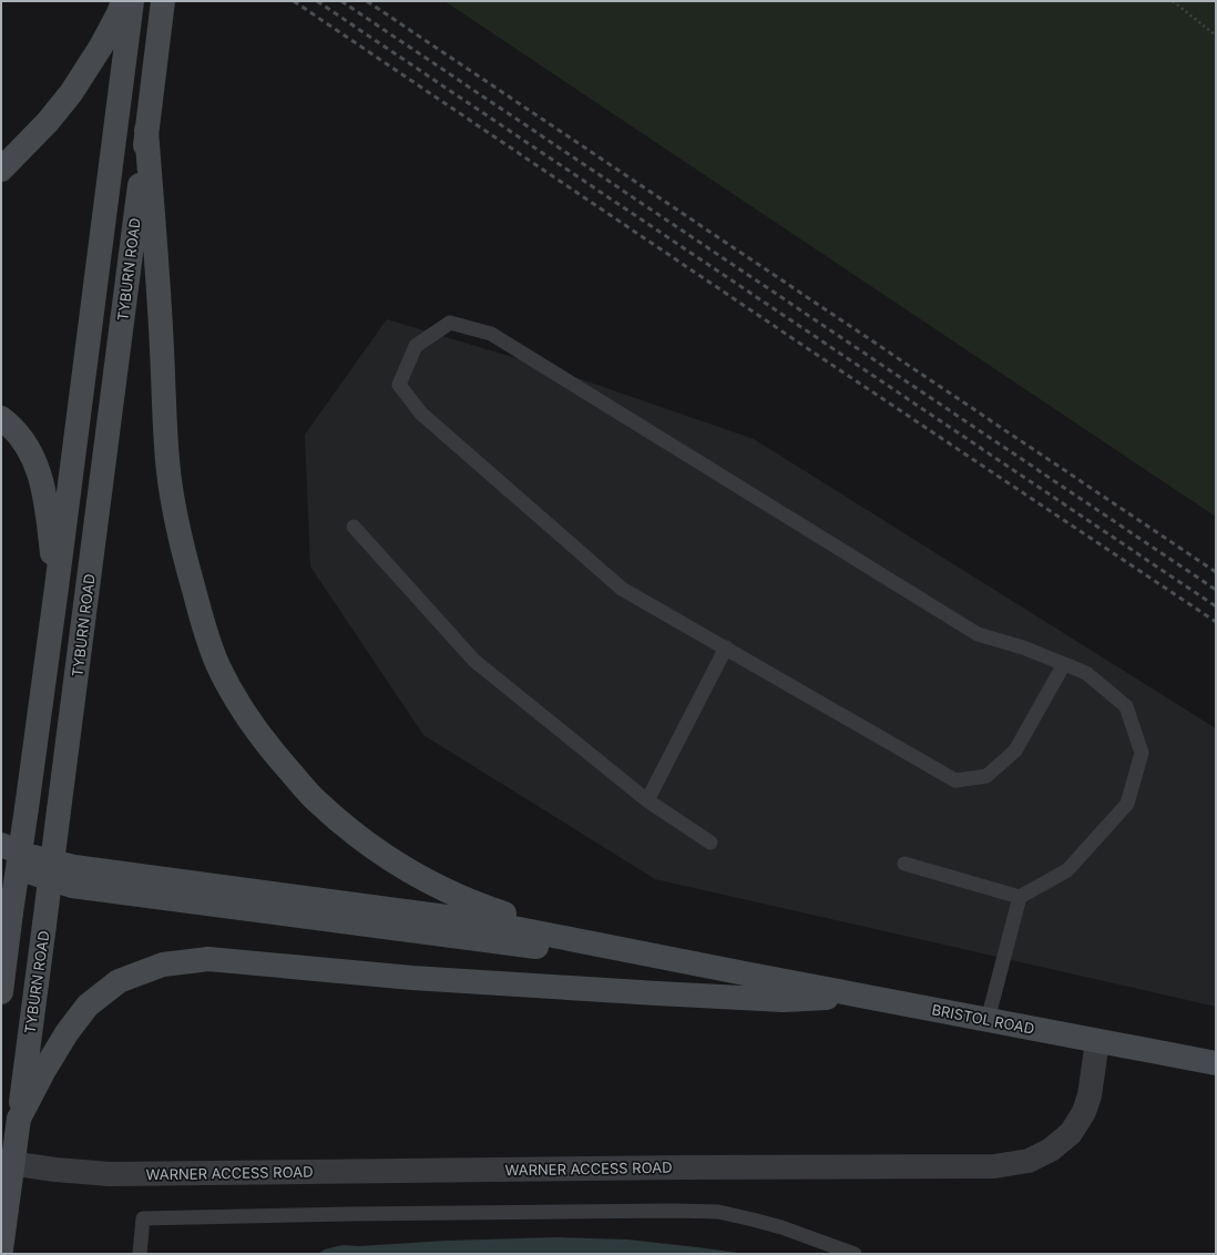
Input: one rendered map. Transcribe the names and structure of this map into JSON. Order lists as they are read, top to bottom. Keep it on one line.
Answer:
{"streets":{"main road":["TYBURN ROAD","BRISTOL ROAD"],"street":["WARNER ACCESS ROAD"]},"crossings":[["BRISTOL ROAD","WARNER ACCESS ROAD"]]}
